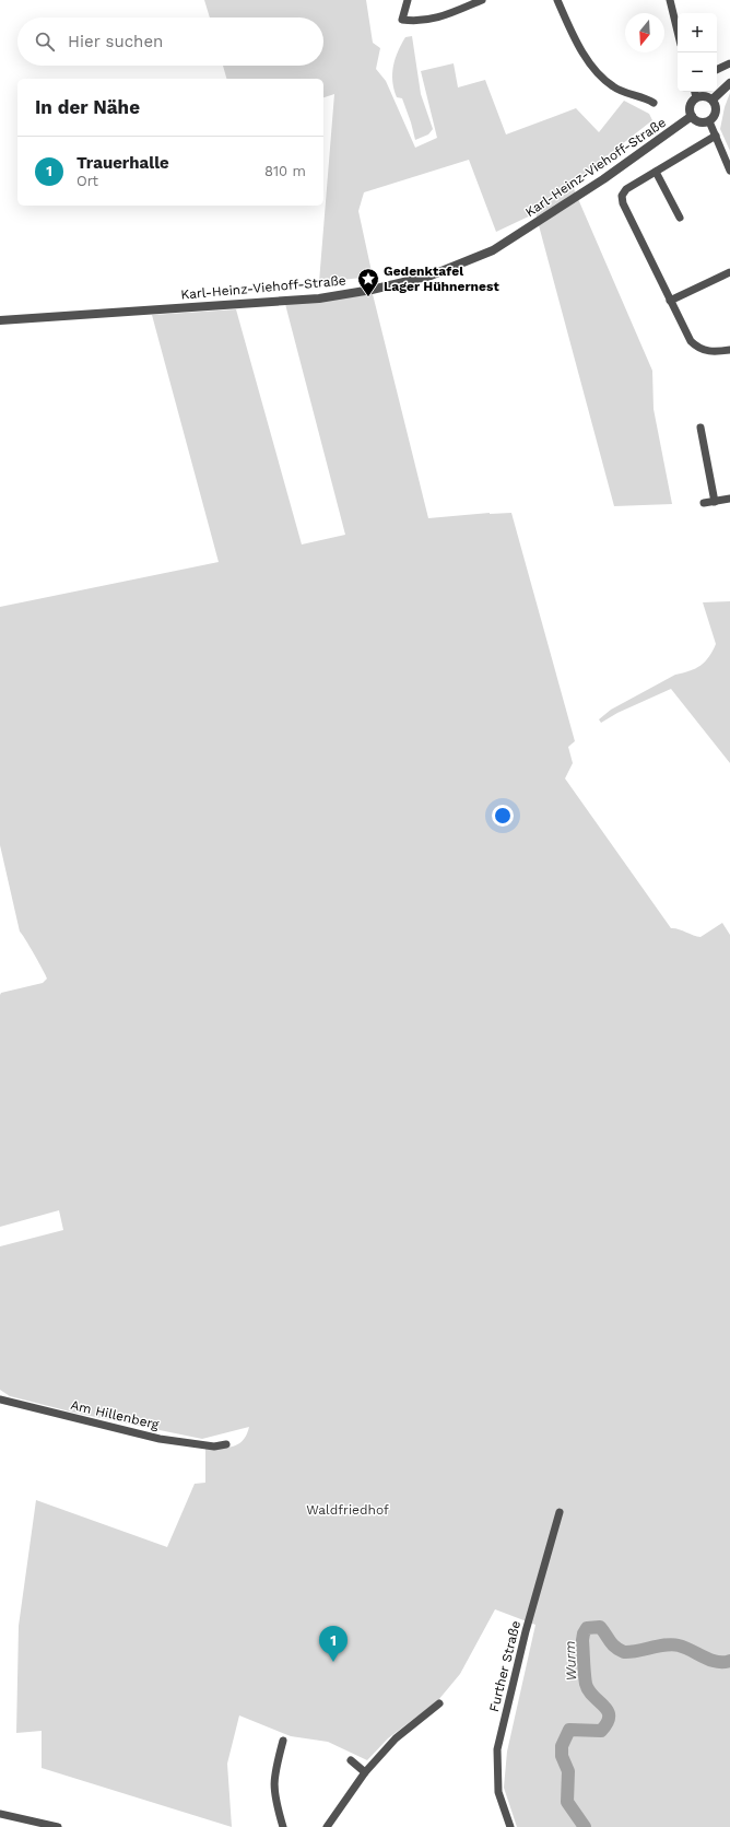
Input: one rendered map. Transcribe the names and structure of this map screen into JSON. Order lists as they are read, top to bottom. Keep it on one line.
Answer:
{"streets":{"street":["Karl-Heinz-Viehoff-Straße","Am Hillenberg","Further Straße"]},"water":["Wurm"],"parks":["Waldfriedhof"],"places":{"place":["Gedenktafel Lager Hühnernest"]},"north":"bottom","page":{"map_buttons":["+","−"],"search":"Hier suchen","heading":"In der Nähe","list":[{"mark":"1","name":"Trauerhalle","note":"Ort","value":"810 m"}],"pins":"1"}}
